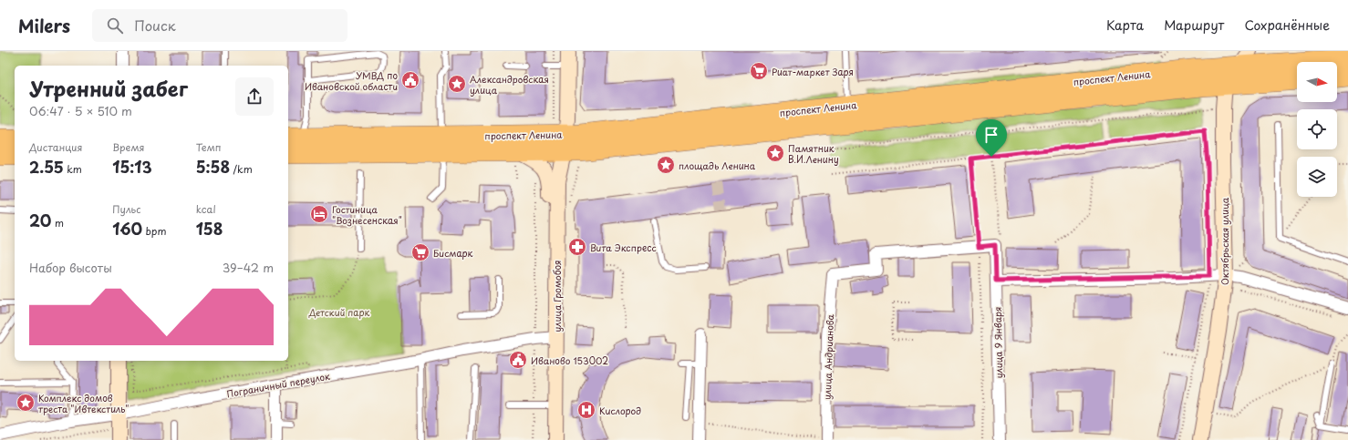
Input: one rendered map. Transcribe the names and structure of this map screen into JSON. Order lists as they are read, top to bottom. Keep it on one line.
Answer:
{"streets":{"highway":["проспект Ленина"],"main road":["Октябрьская улица","улица Громобоя"],"street":["улица 9 Января","улица Андрианова","Пограничный переулок"]},"crossings":[["проспект Ленина","Октябрьская улица"],["проспект Ленина","улица Громобоя"],["улица Громобоя","Пограничный переулок"],["улица 9 Января","улица Андрианова"]],"parks":["Детский парк"],"places":{"supermarket":["Риат-маркет Заря","Бисмарк"],"public building":["УМВД по Ивановской области","Иваново 153002"],"place":["Александровская улица","Памятник В.И.Ленину","площадь Ленина","Комплекс домов треста \"Ивтекстиль\""],"hotel":["Гостиница \"Вознесенская\""],"pharmacy":["Вита Экспресс"],"hospital":["Кислород"]},"north":"right","page":{"header":"Milers","search":"Поиск","nav":["Карта","Маршрут","Сохранённые"],"heading":["Утренний забег","06:47 · 5 × 510 m"],"stats":[["Дистанция","2.55 km"],["Время","15:13"],["Темп","5:58 /km"],["20 m"],["Пульс","160 bpm"],["kcal","158"]],"chart":["Набор высоты","39–42 m"]}}
